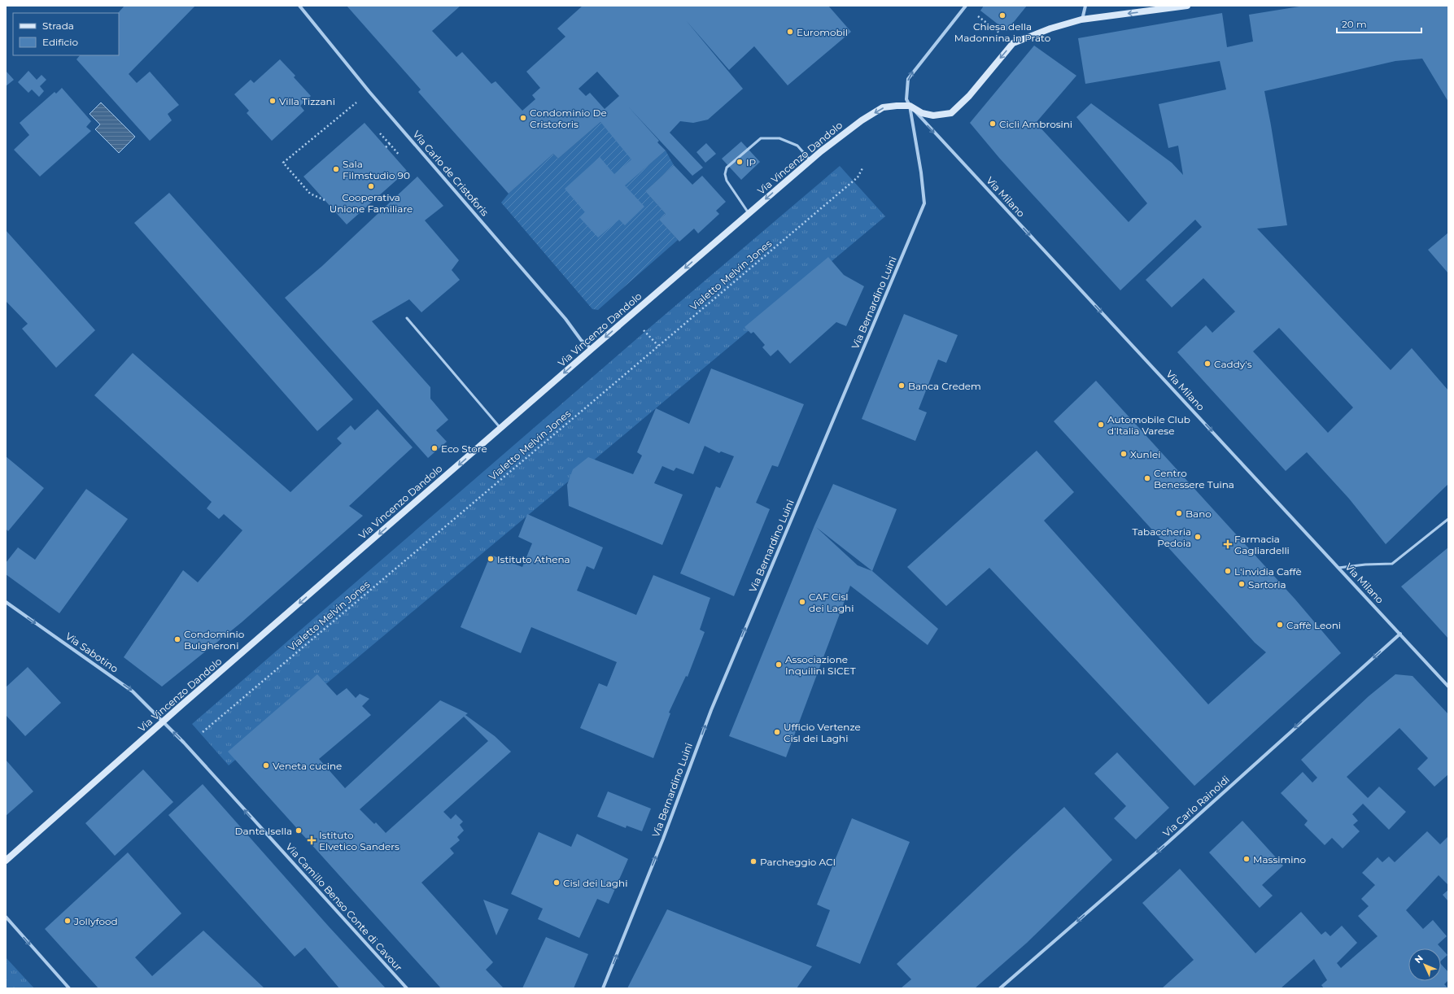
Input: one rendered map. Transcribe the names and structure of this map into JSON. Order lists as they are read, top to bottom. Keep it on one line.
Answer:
{"streets":{"street":["Via Vincenzo Dandolo","Via Carlo de Cristoforis","Via Milano","Via Bernardino Luini","Via Sabotino","Via Carlo Rainoldi","Via Camillo Benso Conte di Cavour"],"path":["Vialetto Melvin Jones"]},"crossings":[["Via Vincenzo Dandolo","Via Carlo de Cristoforis"],["Via Vincenzo Dandolo","Via Milano"],["Via Vincenzo Dandolo","Via Bernardino Luini"],["Via Vincenzo Dandolo","Via Sabotino"],["Via Vincenzo Dandolo","Via Camillo Benso Conte di Cavour"],["Via Milano","Via Bernardino Luini"],["Via Milano","Via Carlo Rainoldi"],["Via Sabotino","Via Camillo Benso Conte di Cavour"]],"one_way":["Via Vincenzo Dandolo","Via Milano","Via Bernardino Luini","Via Sabotino","Via Carlo Rainoldi","Via Camillo Benso Conte di Cavour"],"places":{"other":["Chiesa della Madonnina in Prato","Euromobil","Villa Tizzani","Condominio De Cristoforis","Cicli Ambrosini","IP","Sala Filmstudio 90","Cooperativa Unione Familiare","Caddy's","Banca Credem","Automobile Club d'Italia Varese","Eco Store","Xunlei","Centro Benessere Tuina","Bano","Tabaccheria Pedoia","Istituto Athena","L'invidia Caffè","Sartoria","CAF Cisl dei Laghi","Caffè Leoni","Condominio Bulgheroni","Associazione Inquilini SICET","Ufficio Vertenze Cisl dei Laghi","Veneta cucine","Dante Isella","Massimino","Parcheggio ACI","Cisl dei Laghi","Jollyfood"],"health":["Farmacia Gagliardelli","Istituto Elvetico Sanders"]},"legend":["Strada","Edificio"],"scale_bar":"20 m","north":"top left"}
